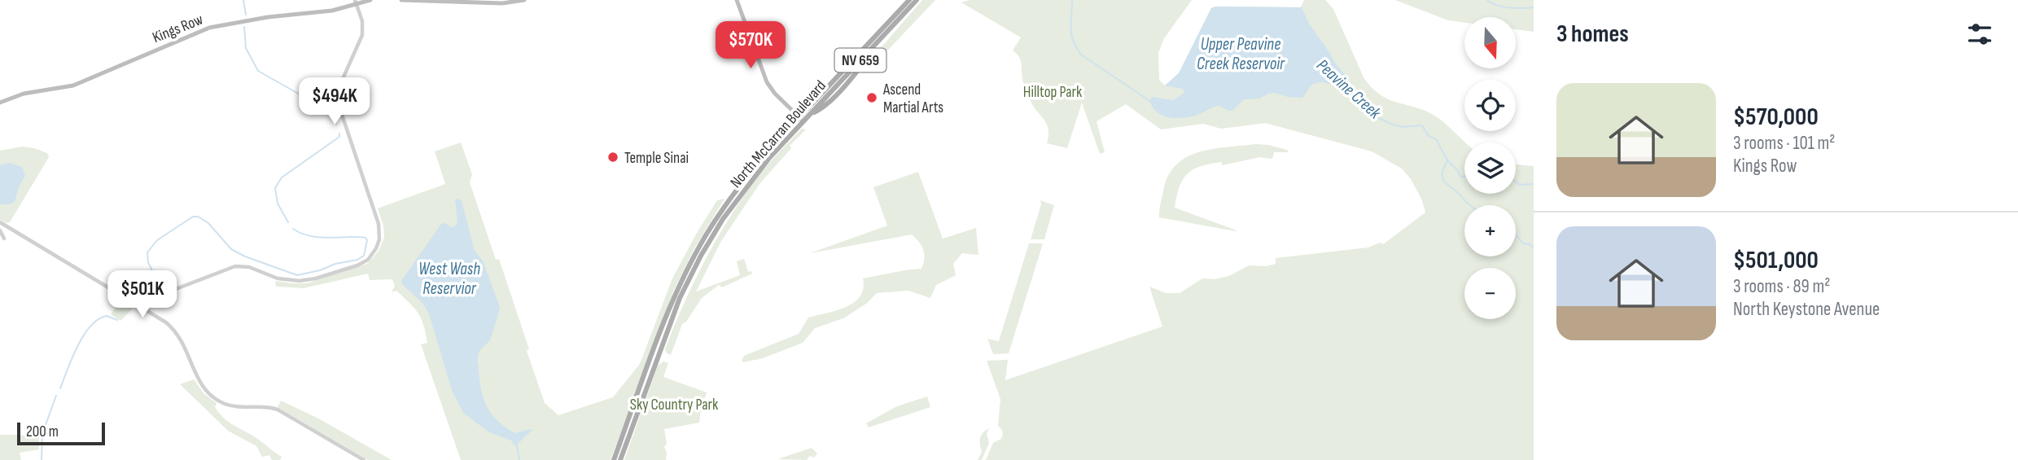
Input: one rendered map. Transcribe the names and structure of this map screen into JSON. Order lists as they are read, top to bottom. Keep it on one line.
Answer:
{"streets":{"main road":["Kings Row","NV 659","North McCarran Boulevard"]},"water":["Upper Peavine Creek Reservoir","Peavine Creek","West Wash Reservior"],"parks":["Hilltop Park","Sky Country Park"],"places":["Ascend Martial Arts","Temple Sinai"],"scale_bar":"200 m","north":"bottom","page":{"heading":"3 homes","map_buttons":["+","−"],"price":["$570K","$494K","$501K"],"list":[{"name":"$570,000","note":"3 rooms · 101 m² · Kings Row"},{"name":"$501,000","note":"3 rooms · 89 m² · North Keystone Avenue"}],"scale":"200 m"}}
